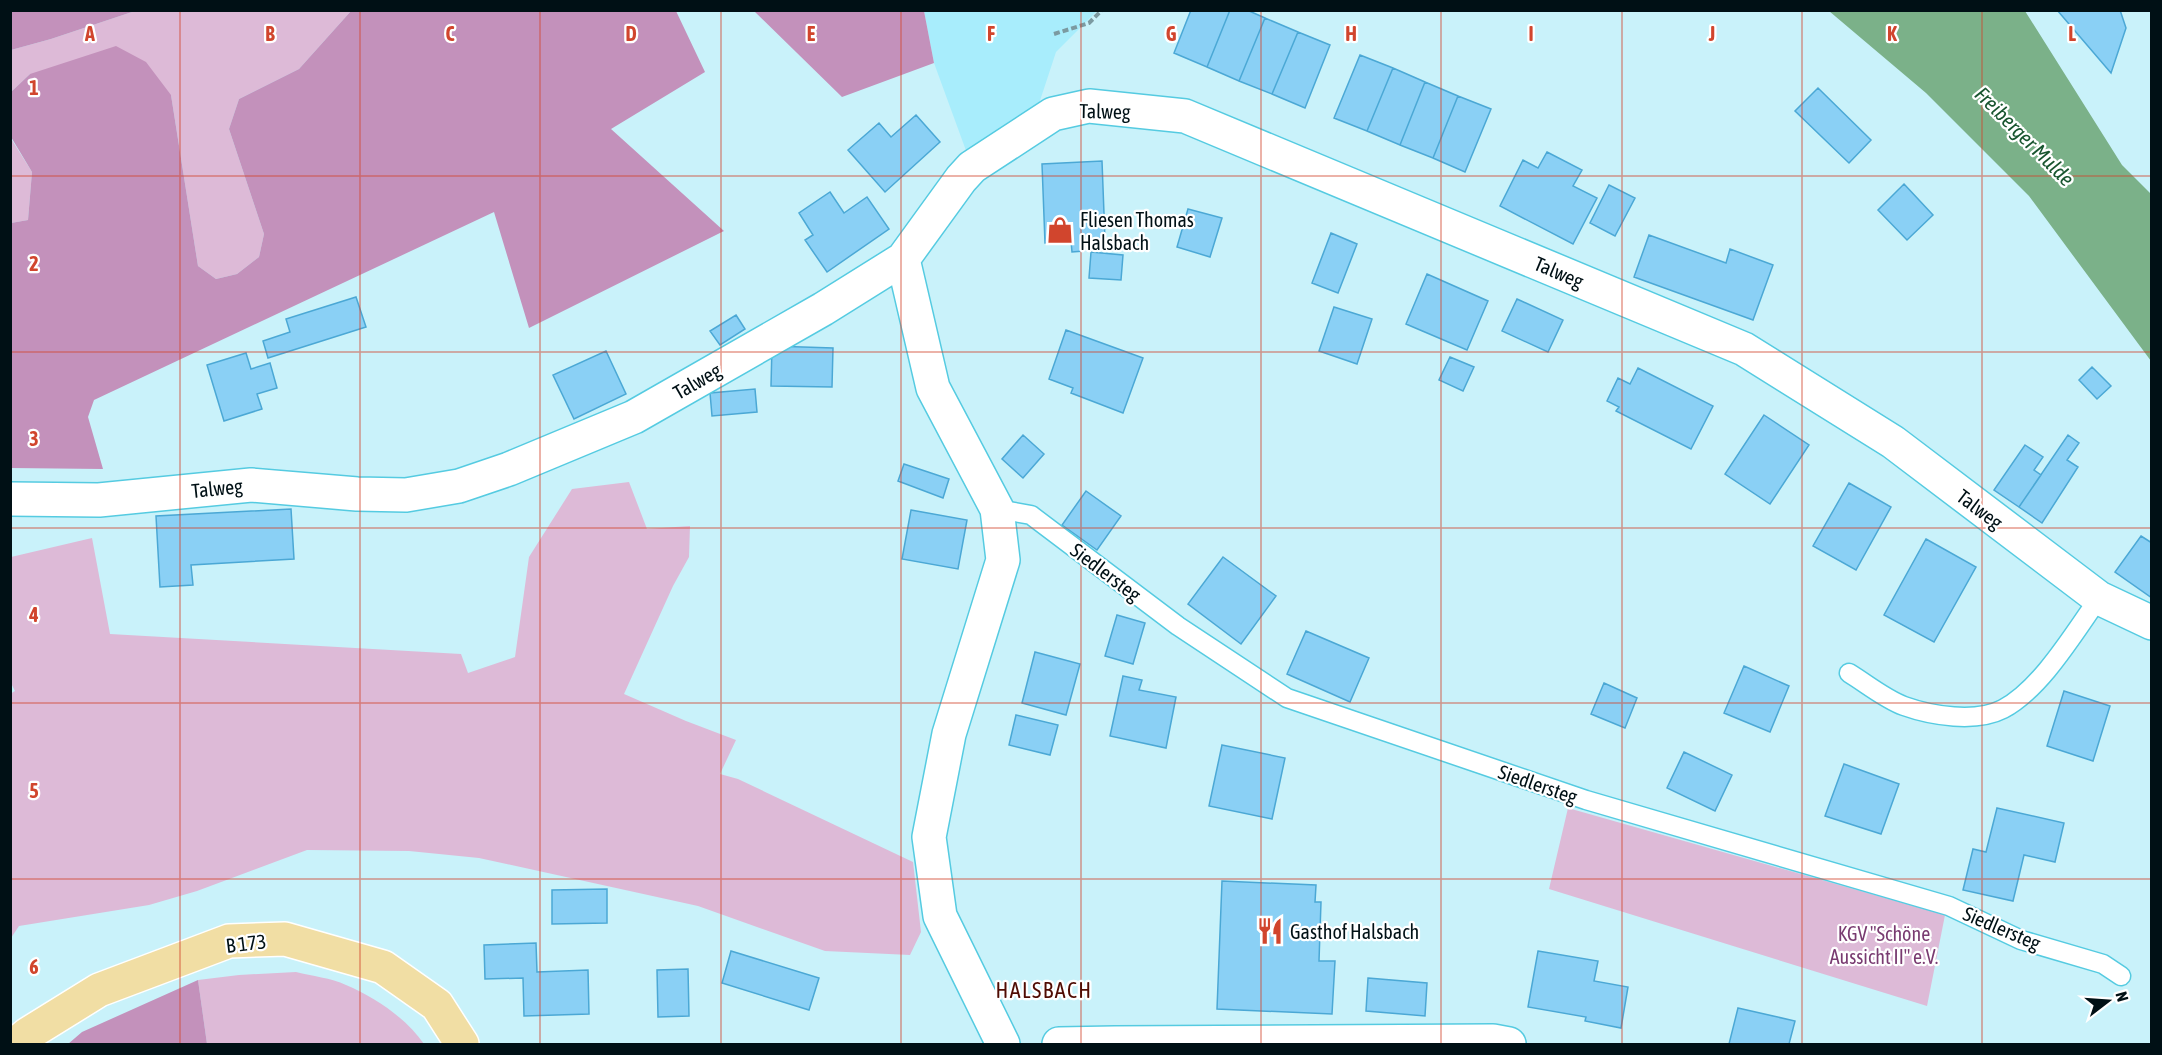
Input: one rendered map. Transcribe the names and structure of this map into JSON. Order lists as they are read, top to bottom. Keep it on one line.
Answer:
{"streets":{"main road":["B 173"],"street":["Talweg"],"lane":["Siedlersteg"]},"districts":["HALSBACH"],"water":["Freiberger Mulde"],"parks":["KGV \"Schöne Aussicht II\" e.V."],"places":{"shop":["Fliesen Thomas Halsbach"],"restaurant":["Gasthof Halsbach"]},"north":"right","grid":{"columns":["A","B","C","D","E","F","G","H","I","J","K","L"],"rows":["1","2","3","4","5","6"]}}
